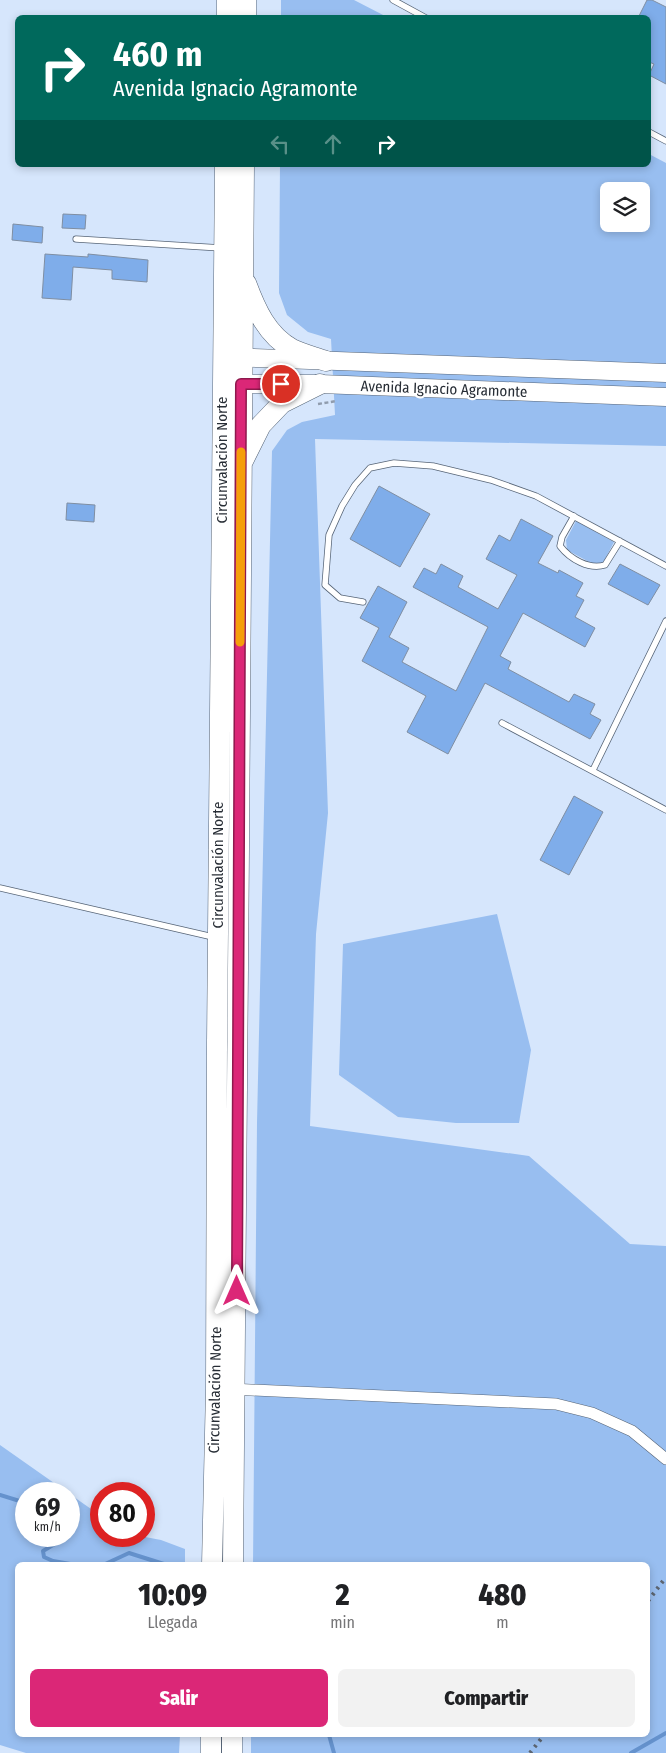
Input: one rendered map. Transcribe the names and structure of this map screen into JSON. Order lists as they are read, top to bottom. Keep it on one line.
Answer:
{"streets":{"highway":["Circunvalación Norte"],"main road":["Avenida Ignacio Agramonte"]},"crossings":[["Avenida Ignacio Agramonte","Circunvalación Norte"]],"page":{"turn":["460 m","Avenida Ignacio Agramonte"],"speed":"69 km/h","limit":"80","eta":["10:09","Llegada","2","min","480","m"],"buttons":["Salir","Compartir"]}}
